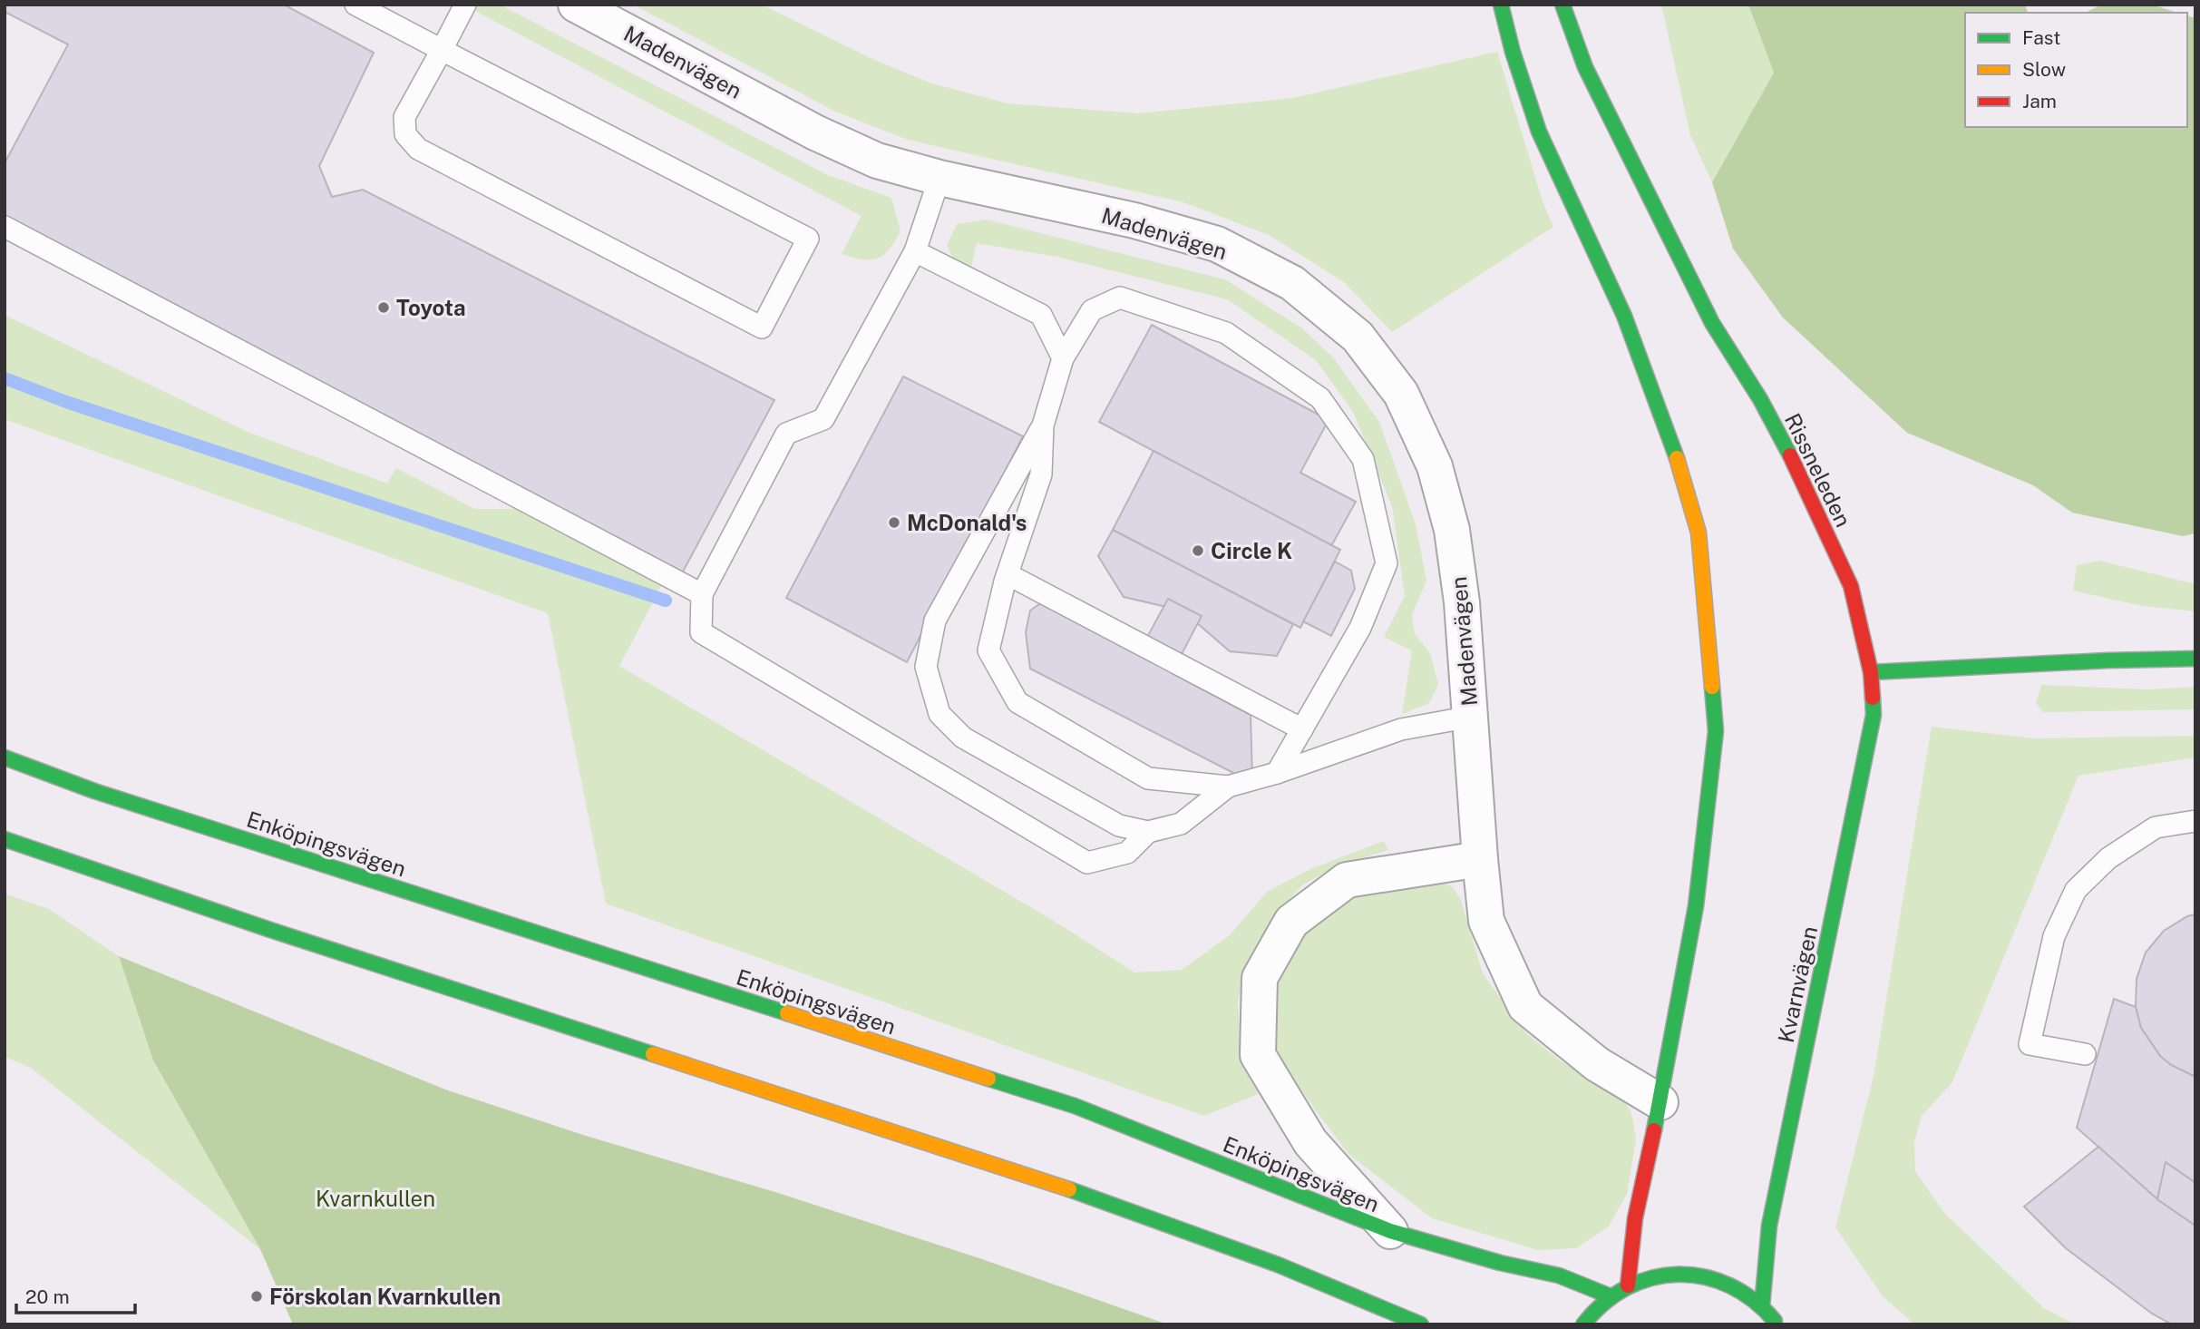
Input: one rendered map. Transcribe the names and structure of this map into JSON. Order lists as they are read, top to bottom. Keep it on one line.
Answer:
{"streets":{"main road":["Rissneleden","Enköpingsvägen","Kvarnvägen"],"street":["Madenvägen"]},"crossings":[["Rissneleden","Kvarnvägen"]],"parks":["Kvarnkullen"],"places":["Toyota","McDonald's","Circle K","Förskolan Kvarnkullen"],"legend":["Fast","Slow","Jam"],"scale_bar":"20 m"}
